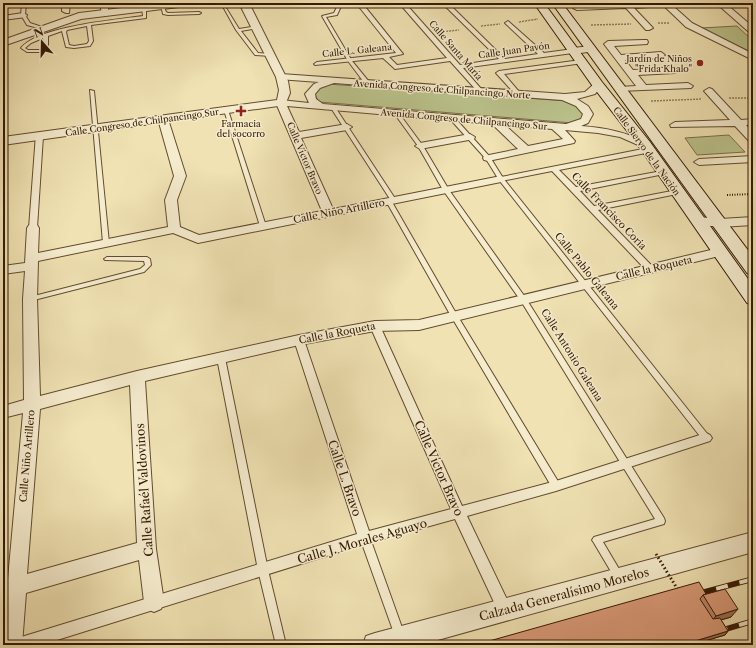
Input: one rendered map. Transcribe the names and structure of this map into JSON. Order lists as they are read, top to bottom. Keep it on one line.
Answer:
{"streets":{"main road":["Calle Siervo de la Nación"],"street":["Calle L. Galeana","Calle Santa María","Calle Juan Pavón","Avenida Congreso de Chilpancingo Norte","Avenida Congreso de Chilpancingo Sur","Calle Congreso de Chilpancingo Sur","Calle Víctor Bravo","Calle Niño Artillero","Calle Francisco Coria","Calle la Roqueta","Calle L. Bravo","Calle Rafaél Valdovinos","Calle J. Morales Aguayo","Calzada Generalísimo Morelos"],"lane":["Calle Pablo Galeana","Calle Antonio Galeana"]},"crossings":[["Calle Santa María","Calle Juan Pavón"],["Calle Santa María","Avenida Congreso de Chilpancingo Norte"],["Calle Juan Pavón","Calle Siervo de la Nación"],["Avenida Congreso de Chilpancingo Norte","Calle Siervo de la Nación"],["Avenida Congreso de Chilpancingo Sur","Calle Congreso de Chilpancingo Sur"],["Avenida Congreso de Chilpancingo Sur","Calle Siervo de la Nación"],["Avenida Congreso de Chilpancingo Sur","Calle Víctor Bravo"],["Avenida Congreso de Chilpancingo Sur","Calle Niño Artillero"],["Avenida Congreso de Chilpancingo Sur","Calle Pablo Galeana"],["Avenida Congreso de Chilpancingo Sur","Calle Antonio Galeana"],["Calle Congreso de Chilpancingo Sur","Calle Víctor Bravo"],["Calle Congreso de Chilpancingo Sur","Calle Niño Artillero"],["Calle Siervo de la Nación","Calle Niño Artillero"],["Calle Siervo de la Nación","Calle la Roqueta"],["Calle Víctor Bravo","Calle Niño Artillero"],["Calle Víctor Bravo","Calle la Roqueta"],["Calle Víctor Bravo","Calle J. Morales Aguayo"],["Calle Víctor Bravo","Calzada Generalísimo Morelos"],["Calle Niño Artillero","Calle Francisco Coria"],["Calle Niño Artillero","Calle la Roqueta"],["Calle Niño Artillero","Calle Pablo Galeana"],["Calle Niño Artillero","Calle Antonio Galeana"],["Calle Francisco Coria","Calle la Roqueta"],["Calle la Roqueta","Calle Pablo Galeana"],["Calle la Roqueta","Calle Antonio Galeana"],["Calle la Roqueta","Calle L. Bravo"],["Calle la Roqueta","Calle Rafaél Valdovinos"],["Calle Pablo Galeana","Calle J. Morales Aguayo"],["Calle Antonio Galeana","Calle J. Morales Aguayo"],["Calle Antonio Galeana","Calzada Generalísimo Morelos"],["Calle L. Bravo","Calle J. Morales Aguayo"],["Calle L. Bravo","Calzada Generalísimo Morelos"],["Calle Rafaél Valdovinos","Calle J. Morales Aguayo"]],"places":{"other":["Jardín de Niños \"Frida Khalo\""],"health":["Farmacia del socorro"]},"north":"top"}
